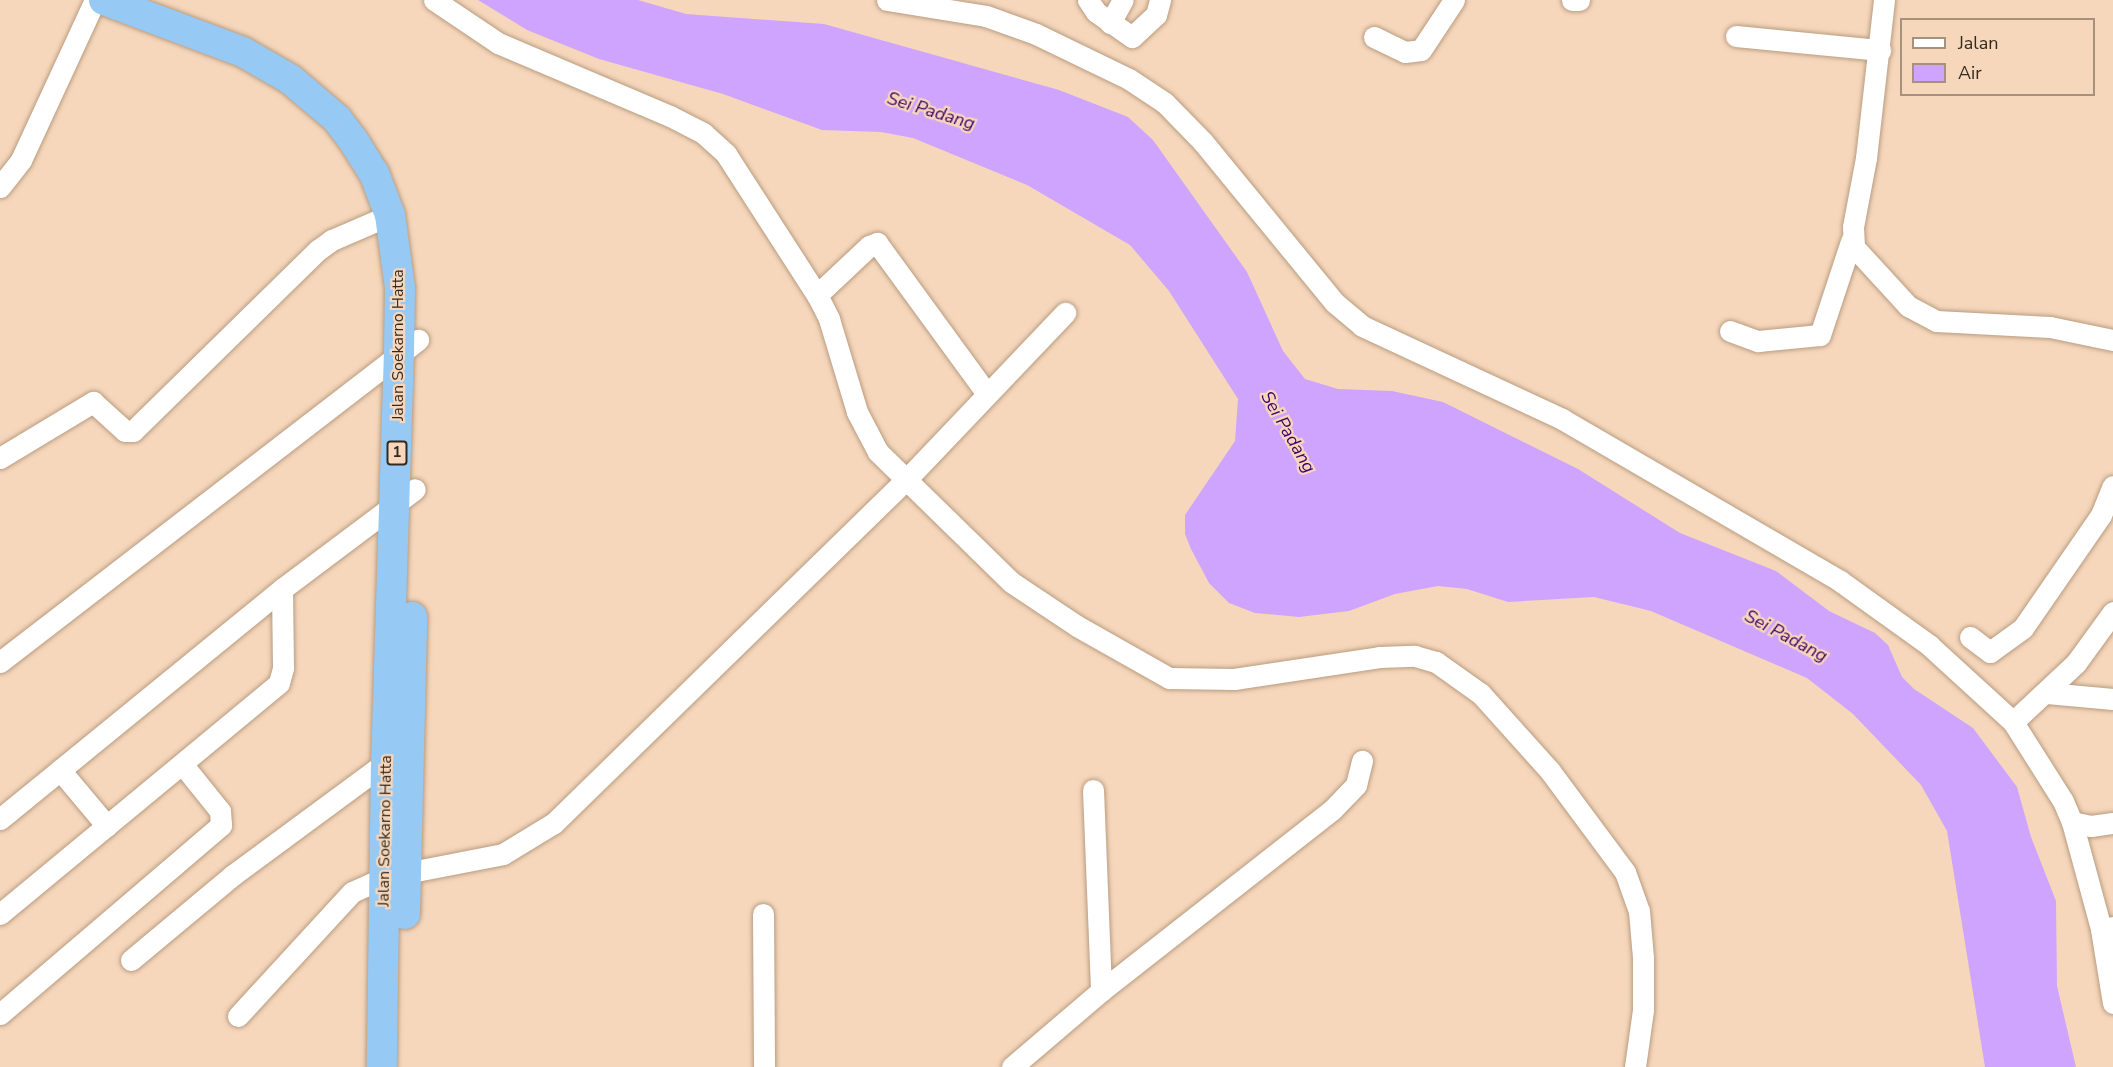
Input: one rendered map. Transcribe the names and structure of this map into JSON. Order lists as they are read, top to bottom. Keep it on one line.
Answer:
{"streets":{"highway":["Jalan Soekarno Hatta","1"]},"water":["Sei Padang"],"legend":["Jalan","Air"]}
